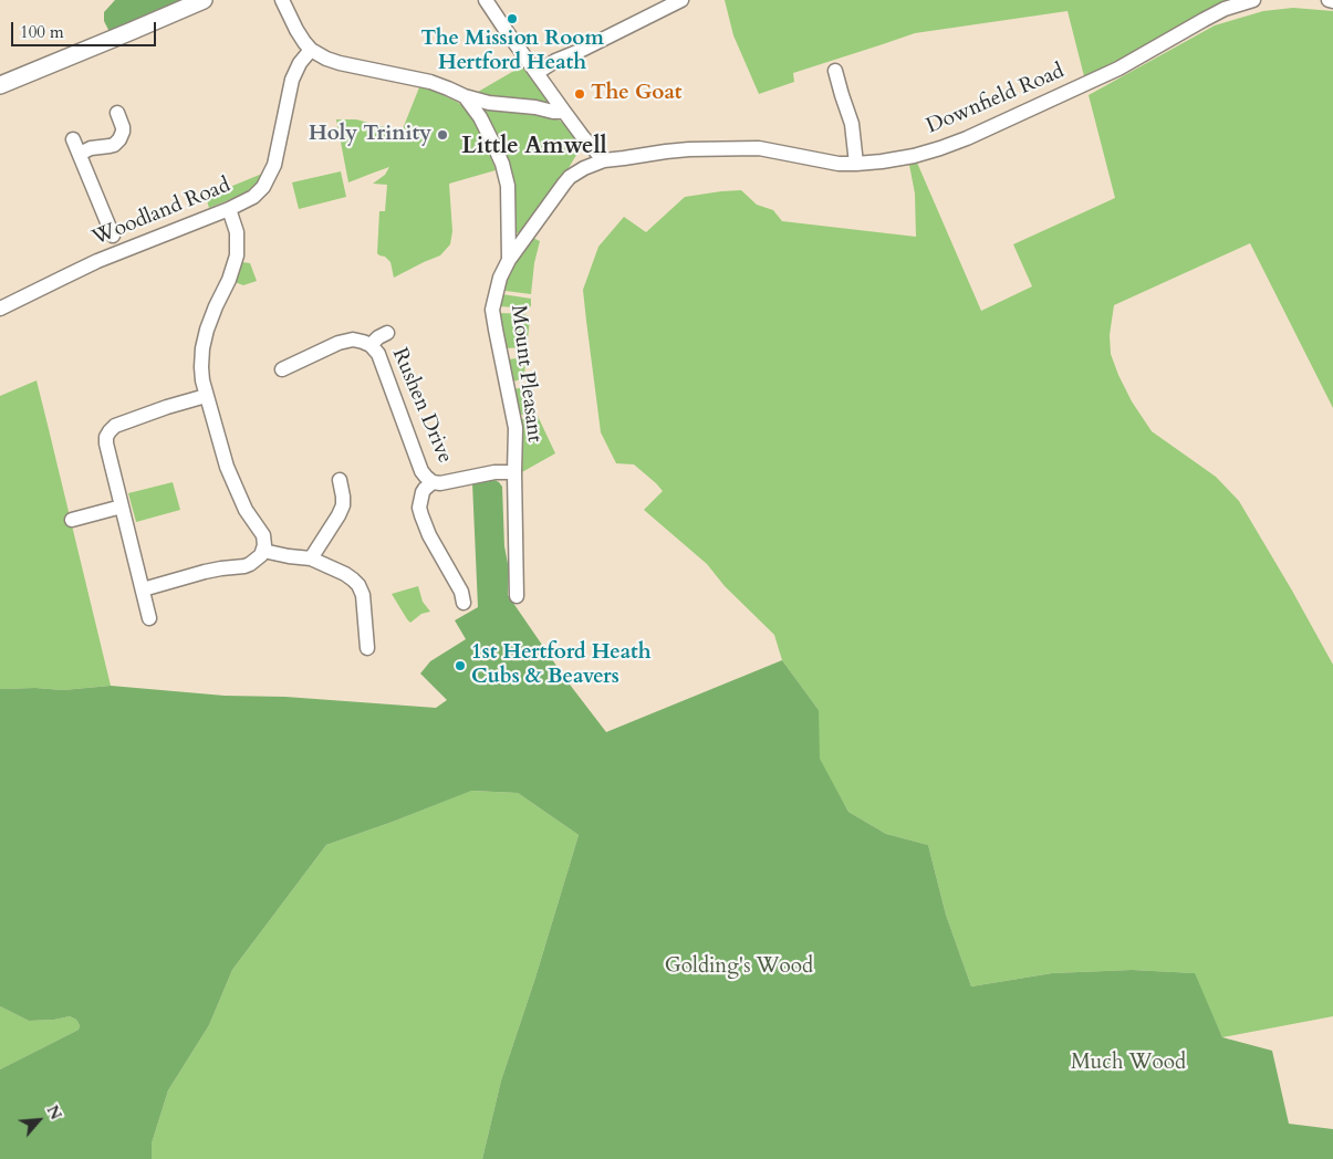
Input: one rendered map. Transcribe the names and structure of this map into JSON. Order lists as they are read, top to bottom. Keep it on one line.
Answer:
{"streets":{"street":["Downfield Road","Woodland Road","Mount Pleasant","Rushen Drive"]},"crossings":[["Downfield Road","Mount Pleasant"],["Mount Pleasant","Rushen Drive"]],"districts":["Little Amwell"],"parks":["Golding's Wood","Much Wood"],"places":["The Mission Room Hertford Heath","The Goat","Holy Trinity","1st Hertford Heath Cubs & Beavers"],"scale_bar":"100 m","north":"top right"}
